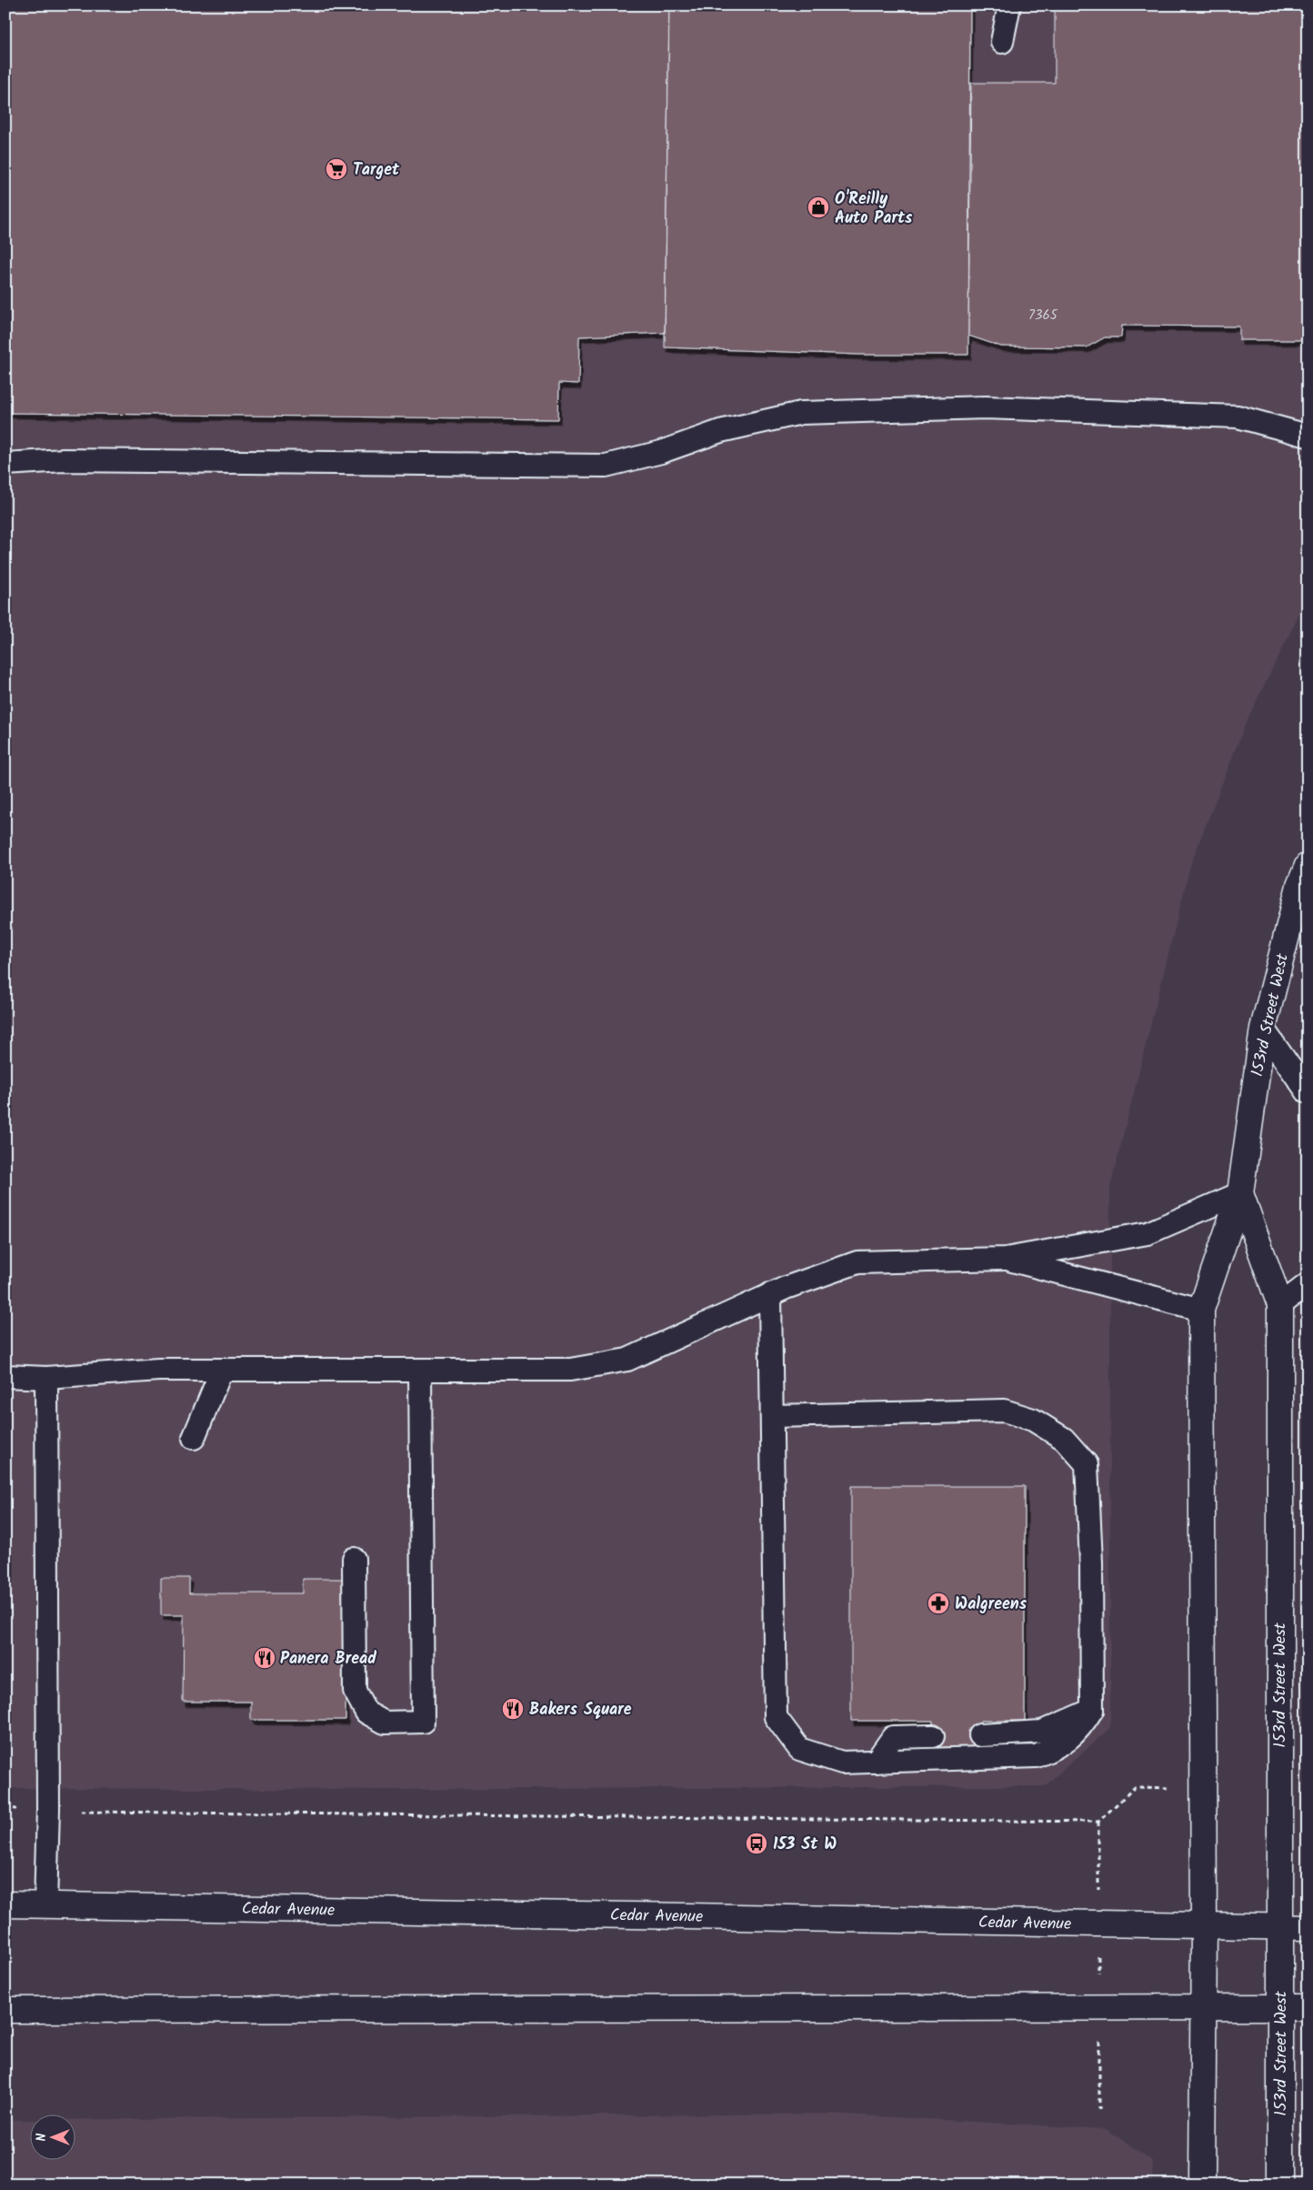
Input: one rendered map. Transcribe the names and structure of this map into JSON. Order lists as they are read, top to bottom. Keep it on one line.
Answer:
{"streets":{"main road":["153rd Street West","Cedar Avenue"]},"crossings":[["153rd Street West","Cedar Avenue"]],"places":{"supermarket":["Target"],"shop":["O'Reilly Auto Parts"],"pharmacy":["Walgreens"],"restaurant":["Panera Bread","Bakers Square"],"bus stop":["153 St W"]},"house_numbers":["7365"],"north":"left"}
